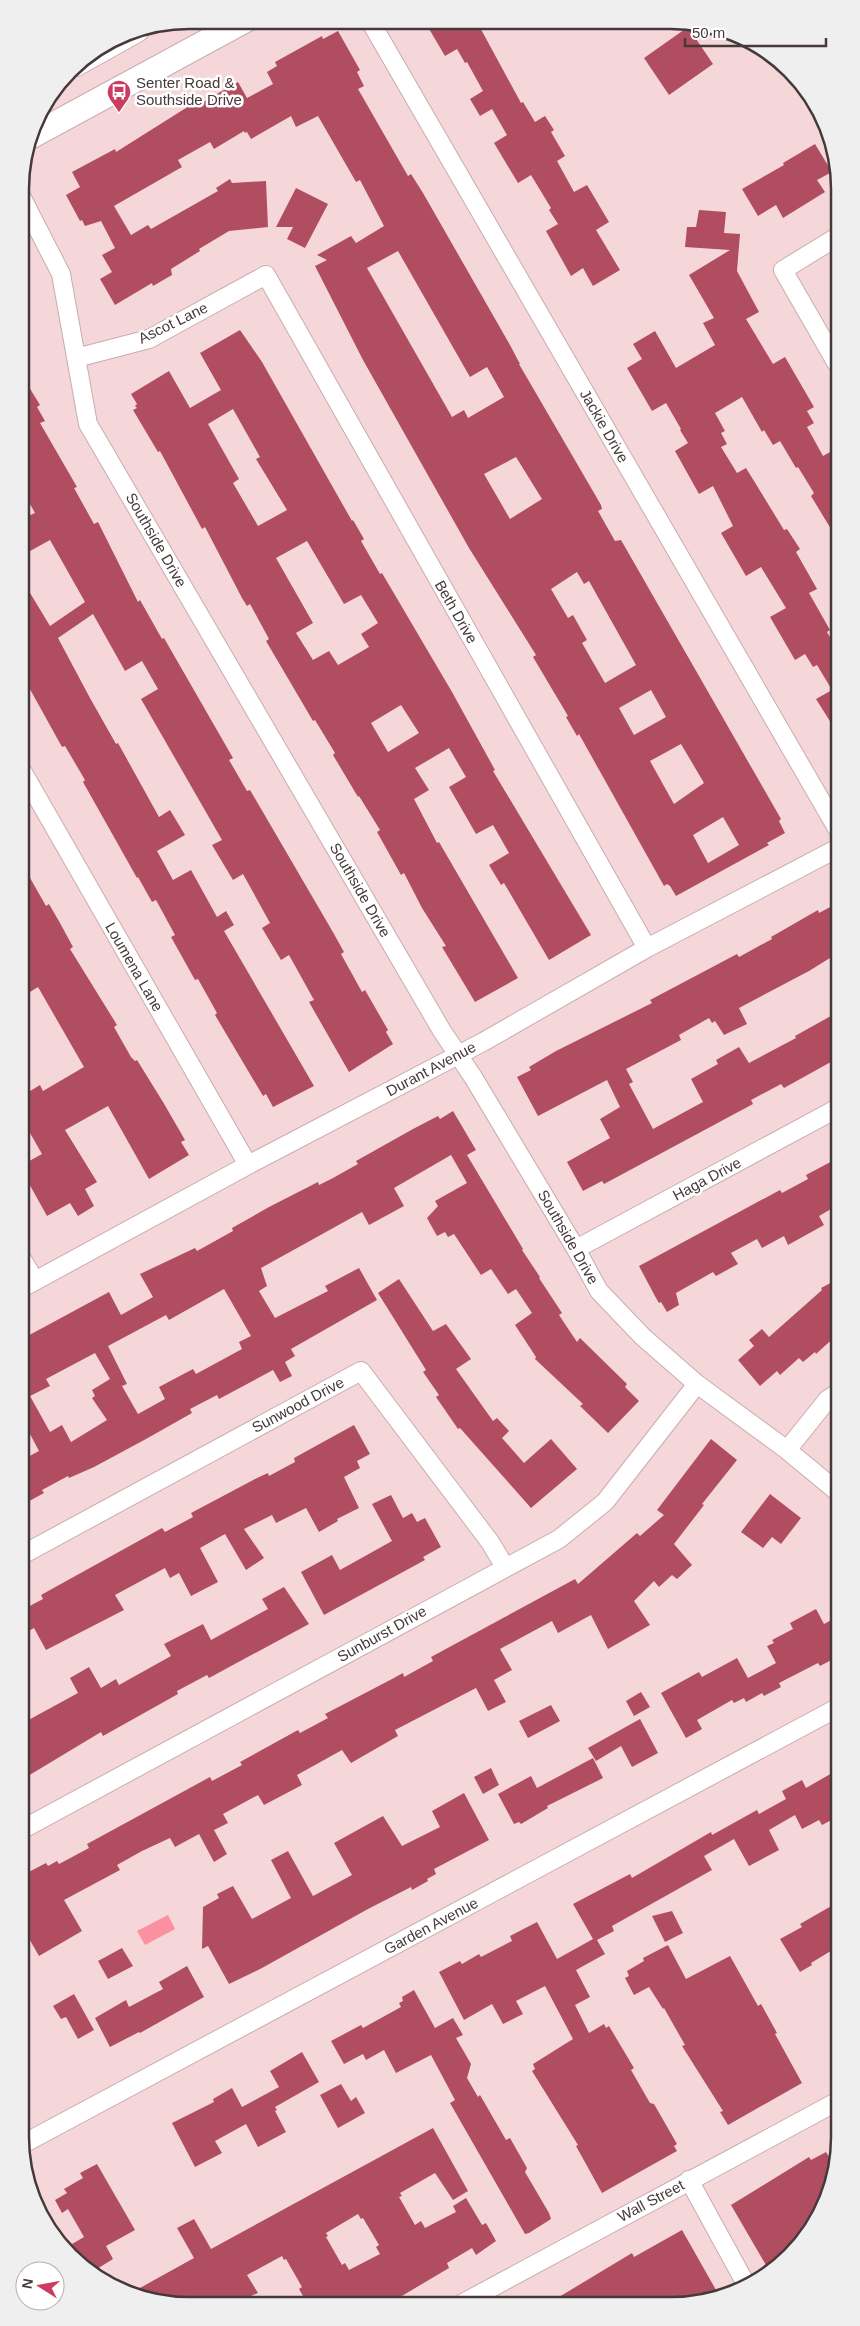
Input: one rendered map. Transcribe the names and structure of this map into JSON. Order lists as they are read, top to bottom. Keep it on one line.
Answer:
{"streets":{"street":["Ascot Lane","Jackie Drive","Southside Drive","Beth Drive","Loumena Lane","Durant Avenue","Haga Drive","Sunwood Drive","Sunburst Drive","Garden Avenue","Wall Street"]},"crossings":[["Ascot Lane","Southside Drive"],["Ascot Lane","Beth Drive"],["Southside Drive","Durant Avenue"],["Southside Drive","Haga Drive"],["Southside Drive","Sunburst Drive"],["Beth Drive","Durant Avenue"],["Loumena Lane","Durant Avenue"],["Sunwood Drive","Sunburst Drive"]],"places":{"bus stop":["Senter Road & Southside Drive"]},"scale_bar":"50 m","north":"left"}
